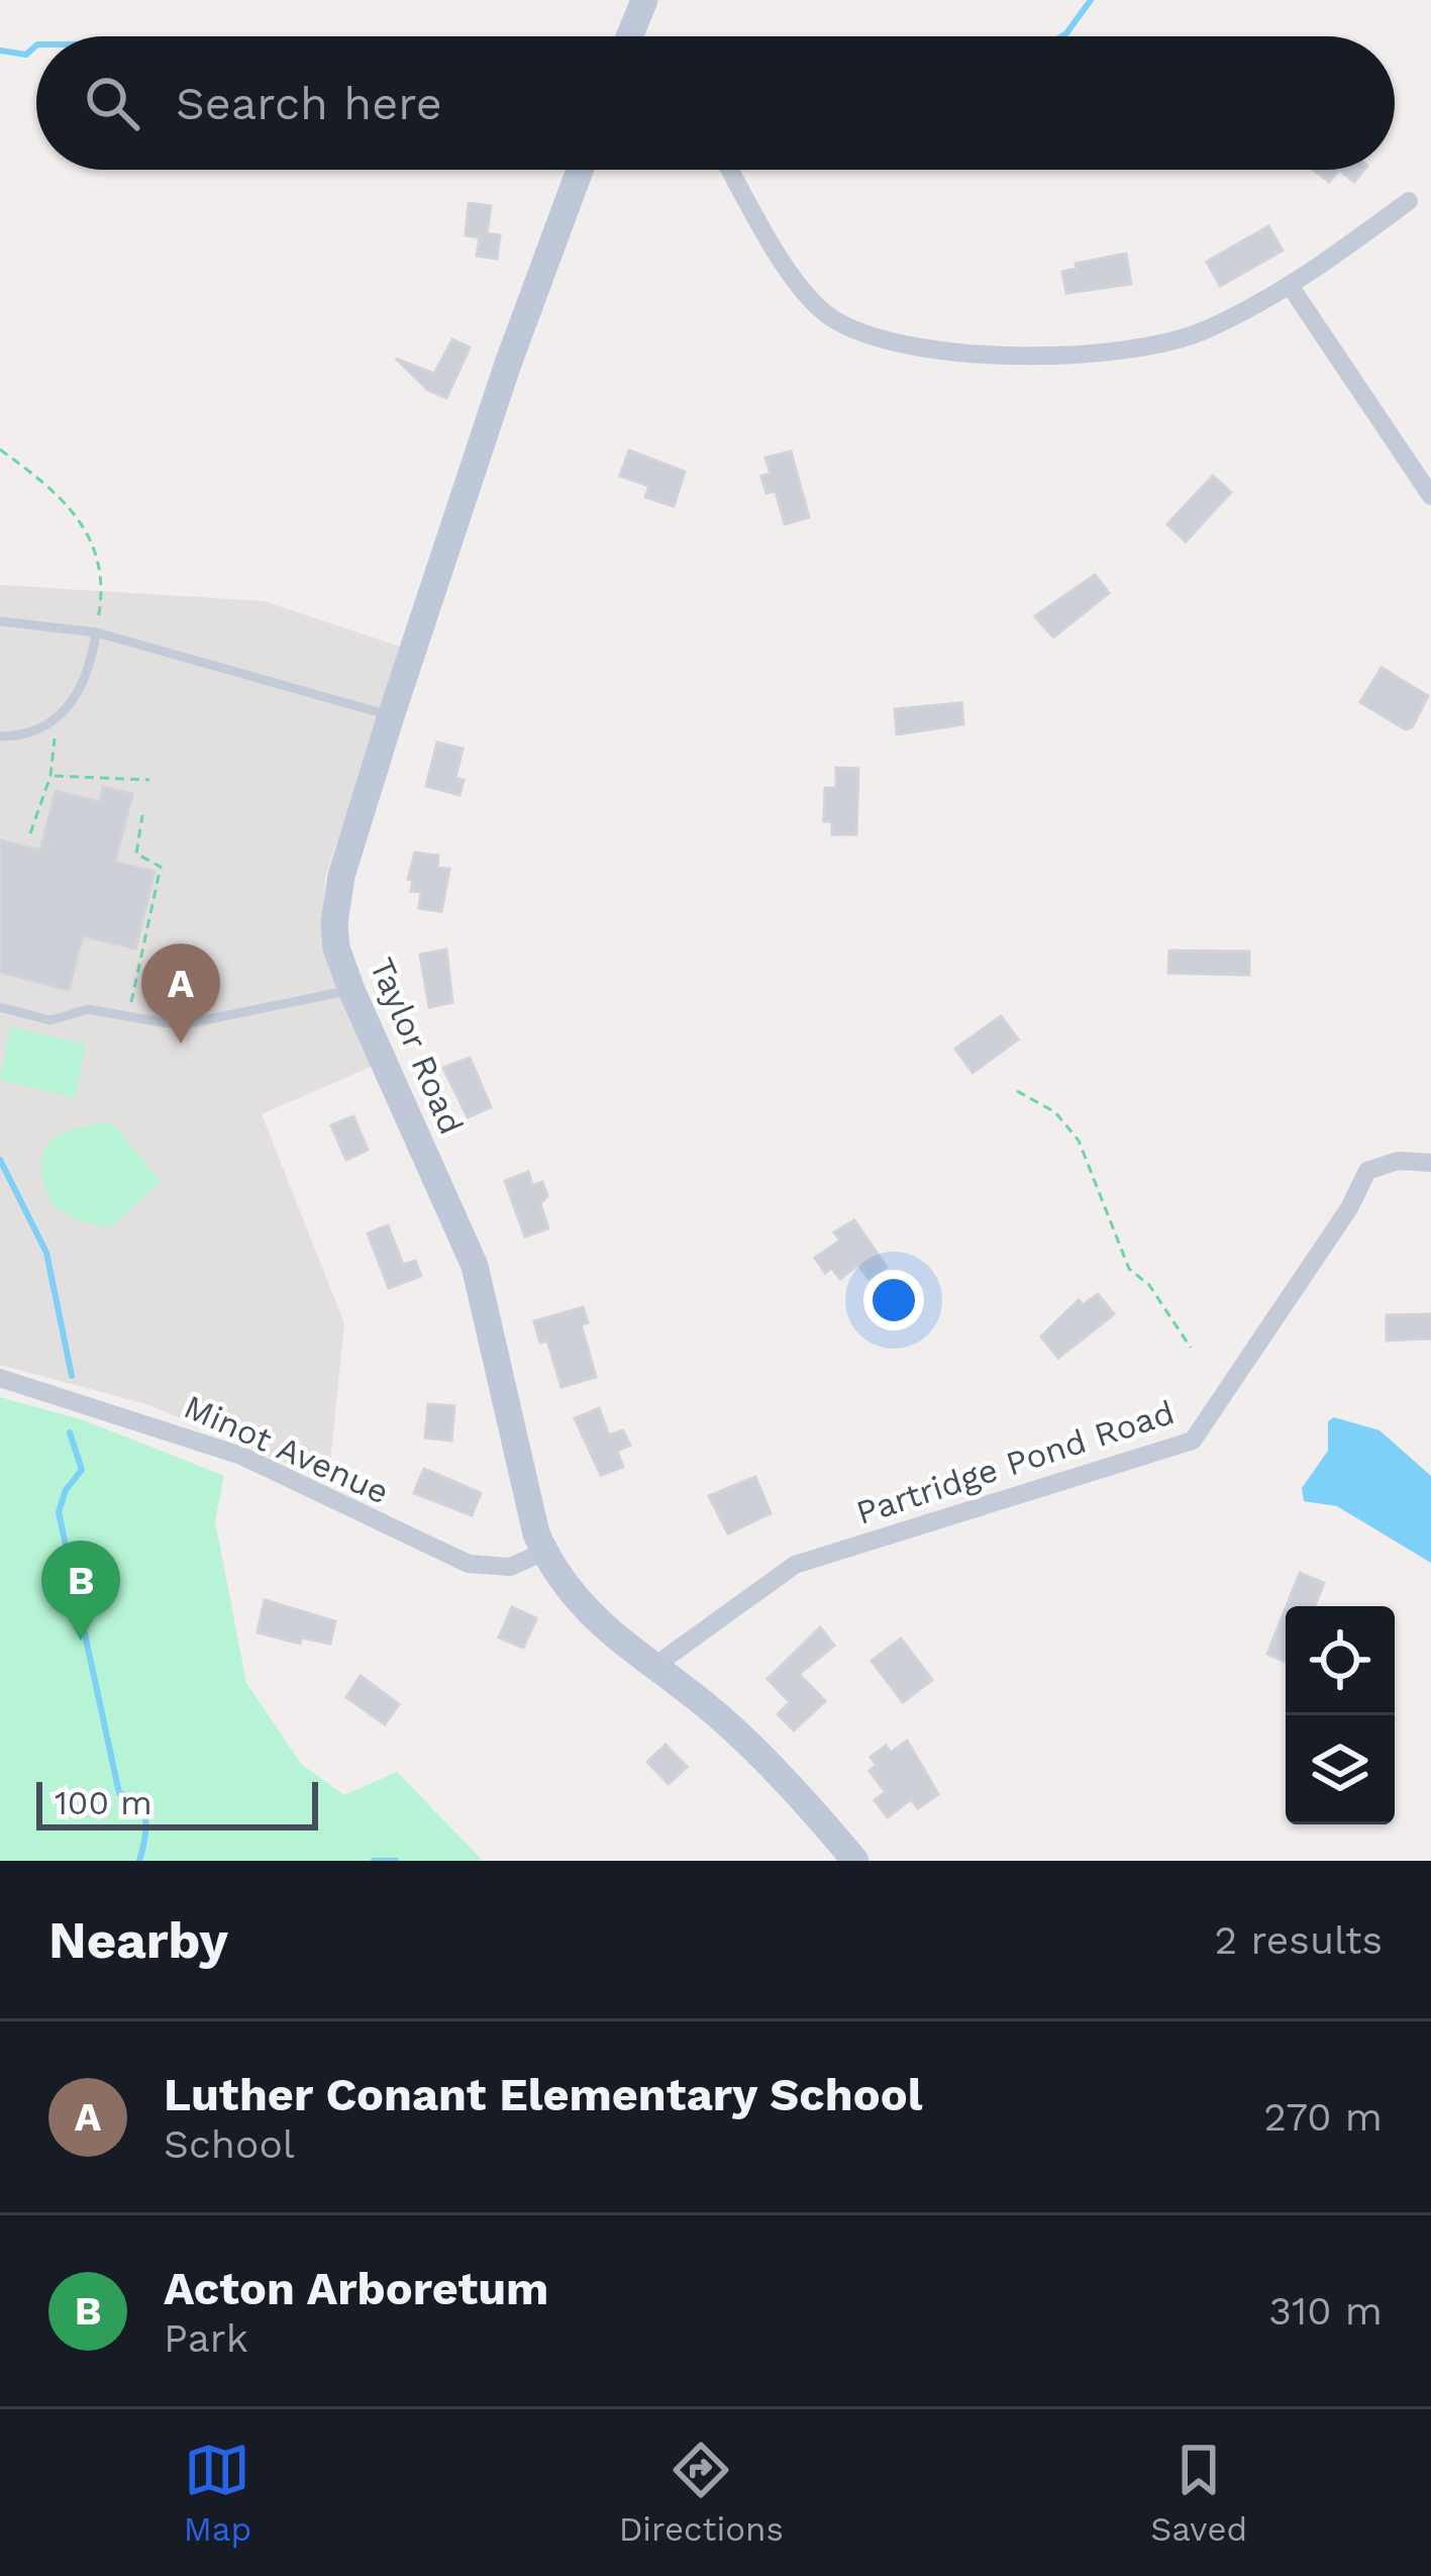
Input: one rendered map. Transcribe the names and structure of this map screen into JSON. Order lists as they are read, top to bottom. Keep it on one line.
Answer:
{"streets":{"street":["Taylor Road","Minot Avenue","Partridge Pond Road"]},"crossings":[["Taylor Road","Minot Avenue"],["Taylor Road","Partridge Pond Road"]],"scale_bar":"100 m","page":{"search":"Search here","pins":["A","B"],"scale":"100 m","heading":["Nearby","2 results"],"list":[{"mark":"A","name":"Luther Conant Elementary School","note":"School","value":"270 m"},{"mark":"B","name":"Acton Arboretum","note":"Park","value":"310 m"}],"nav":["Map","Directions","Saved"]}}
